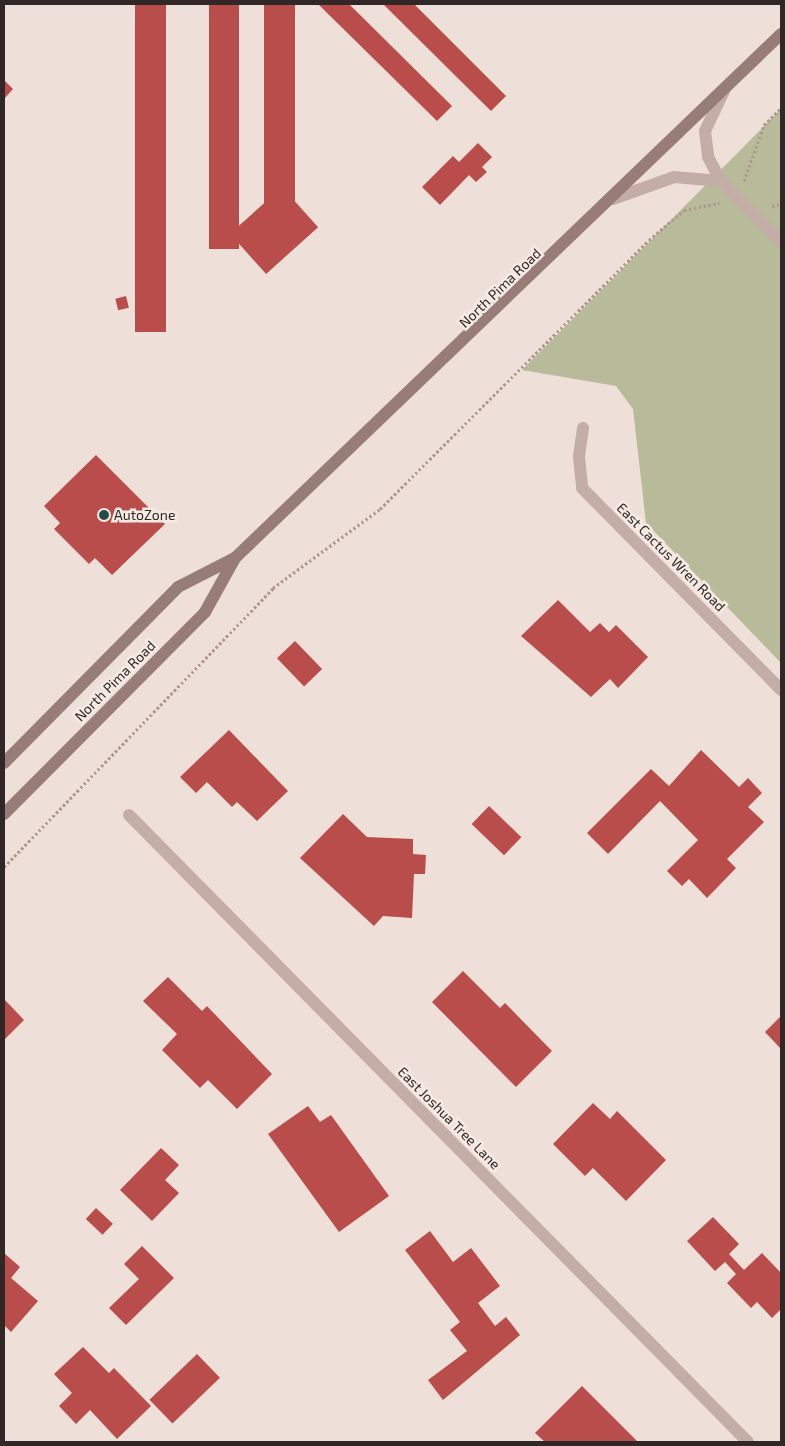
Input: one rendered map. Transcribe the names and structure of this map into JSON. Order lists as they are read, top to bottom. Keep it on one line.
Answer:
{"streets":{"main road":["North Pima Road"],"street":["East Cactus Wren Road","East Joshua Tree Lane"]},"places":["AutoZone"]}
